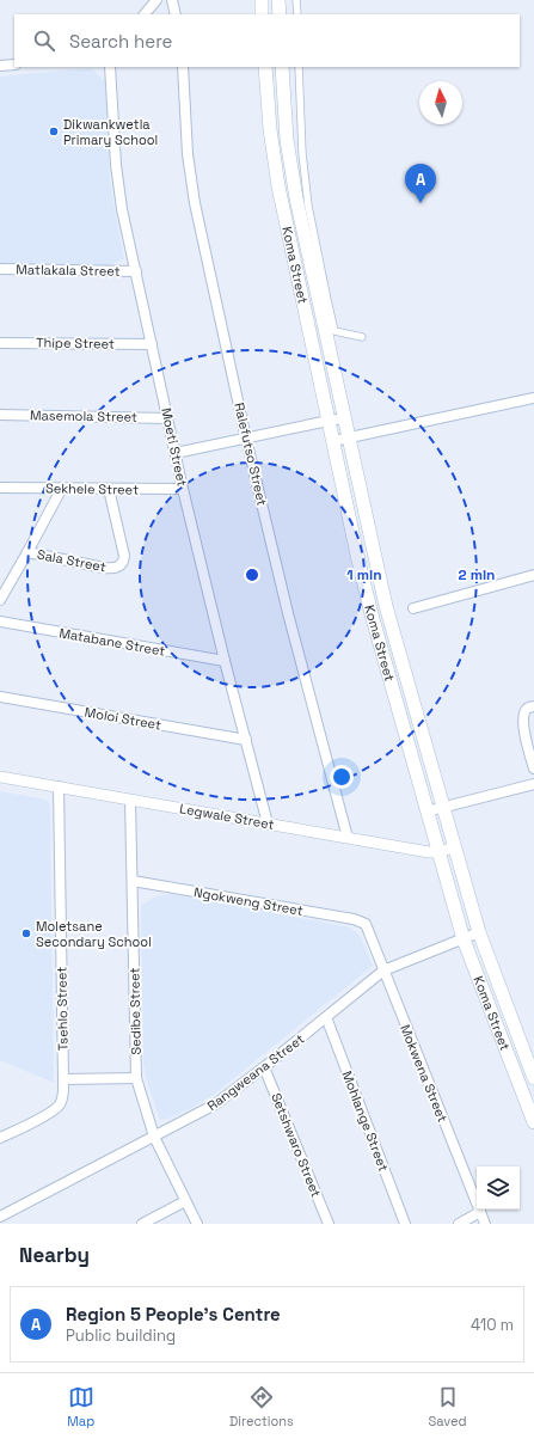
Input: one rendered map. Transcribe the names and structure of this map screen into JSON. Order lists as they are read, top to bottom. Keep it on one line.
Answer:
{"streets":{"main road":["Koma Street"],"street":["Matlakala Street","Thipe Street","Masemola Street","Moeti Street","Ralefutso Street","Sekhele Street","Sala Street","Matabane Street","Moloi Street","Legwale Street","Ngokweng Street","Tsehlo Street","Sedibe Street","Rangweana Street","Mokwena Street","Mohlange Street","Setshwaro Street"]},"crossings":[["Koma Street","Legwale Street"],["Koma Street","Rangweana Street"],["Matlakala Street","Moeti Street"],["Thipe Street","Moeti Street"],["Masemola Street","Moeti Street"],["Moeti Street","Sekhele Street"],["Moeti Street","Matabane Street"],["Moeti Street","Moloi Street"],["Moeti Street","Legwale Street"],["Ralefutso Street","Legwale Street"],["Sekhele Street","Sala Street"],["Legwale Street","Tsehlo Street"],["Legwale Street","Sedibe Street"],["Ngokweng Street","Sedibe Street"],["Ngokweng Street","Mokwena Street"],["Sedibe Street","Rangweana Street"],["Rangweana Street","Mokwena Street"],["Rangweana Street","Mohlange Street"],["Rangweana Street","Setshwaro Street"]],"places":["Dikwankwetla Primary School","Moletsane Secondary School"],"north":"top","page":{"search":"Search here","pins":"A","heading":"Nearby","list":[{"mark":"A","name":"Region 5 People's Centre","note":"Public building","value":"410 m"}],"nav":["Map","Directions","Saved"]},"rings":["1 min","2 min"]}
